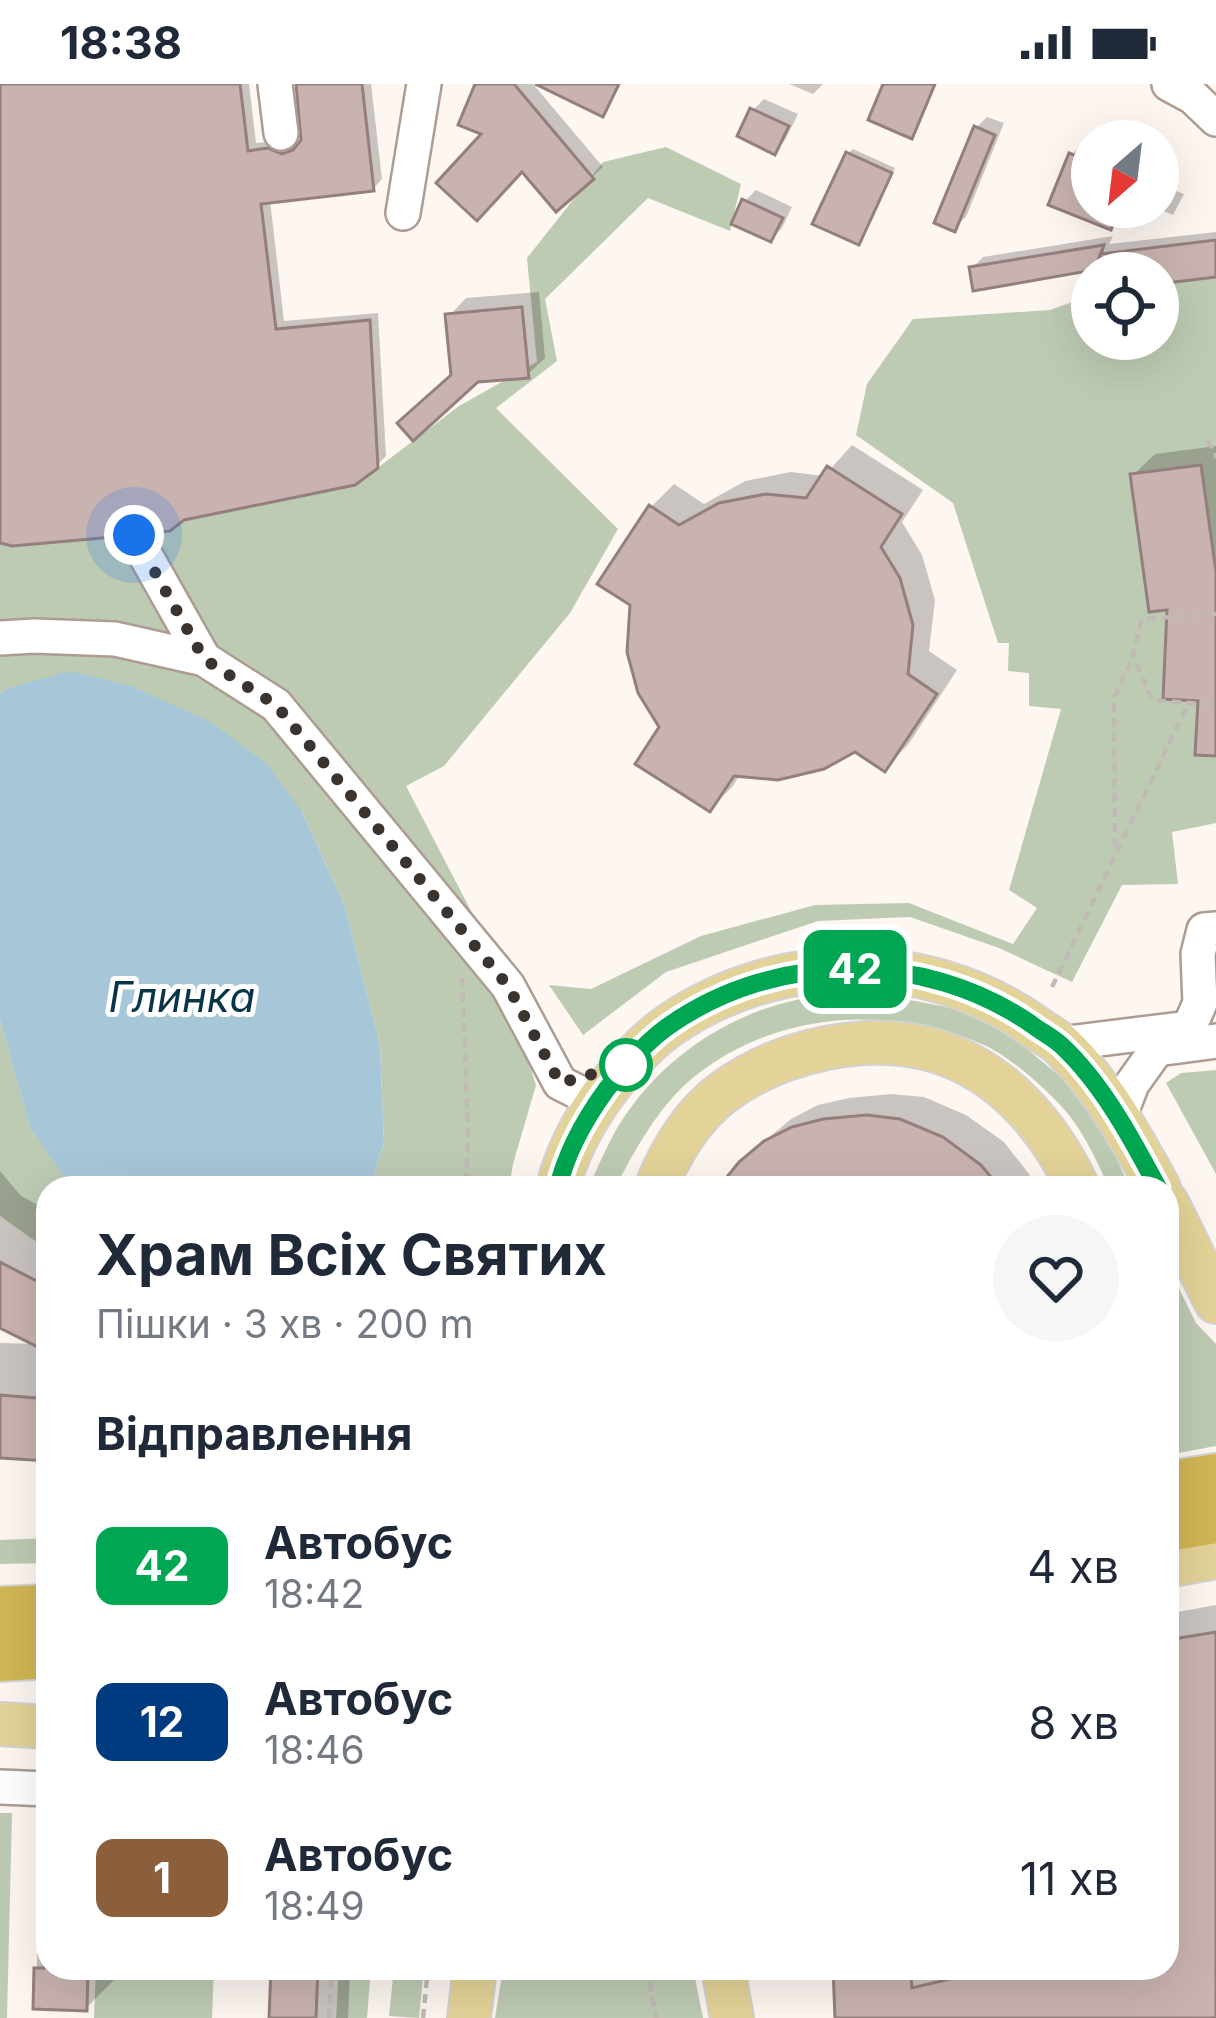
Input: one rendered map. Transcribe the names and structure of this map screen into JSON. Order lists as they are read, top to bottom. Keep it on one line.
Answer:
{"water":["Глинка"],"lines":["bus line 42"],"north":"bottom left","page":{"status":"18:38","on_map":"42","heading":[["Храм Всіх Святих","Пішки · 3 хв · 200 m"],"Відправлення"],"list":[{"mark":"42","name":"Автобус","note":"18:42","value":"4 хв"},{"mark":"12","name":"Автобус","note":"18:46","value":"8 хв"},{"mark":"1","name":"Автобус","note":"18:49","value":"11 хв"}]}}
